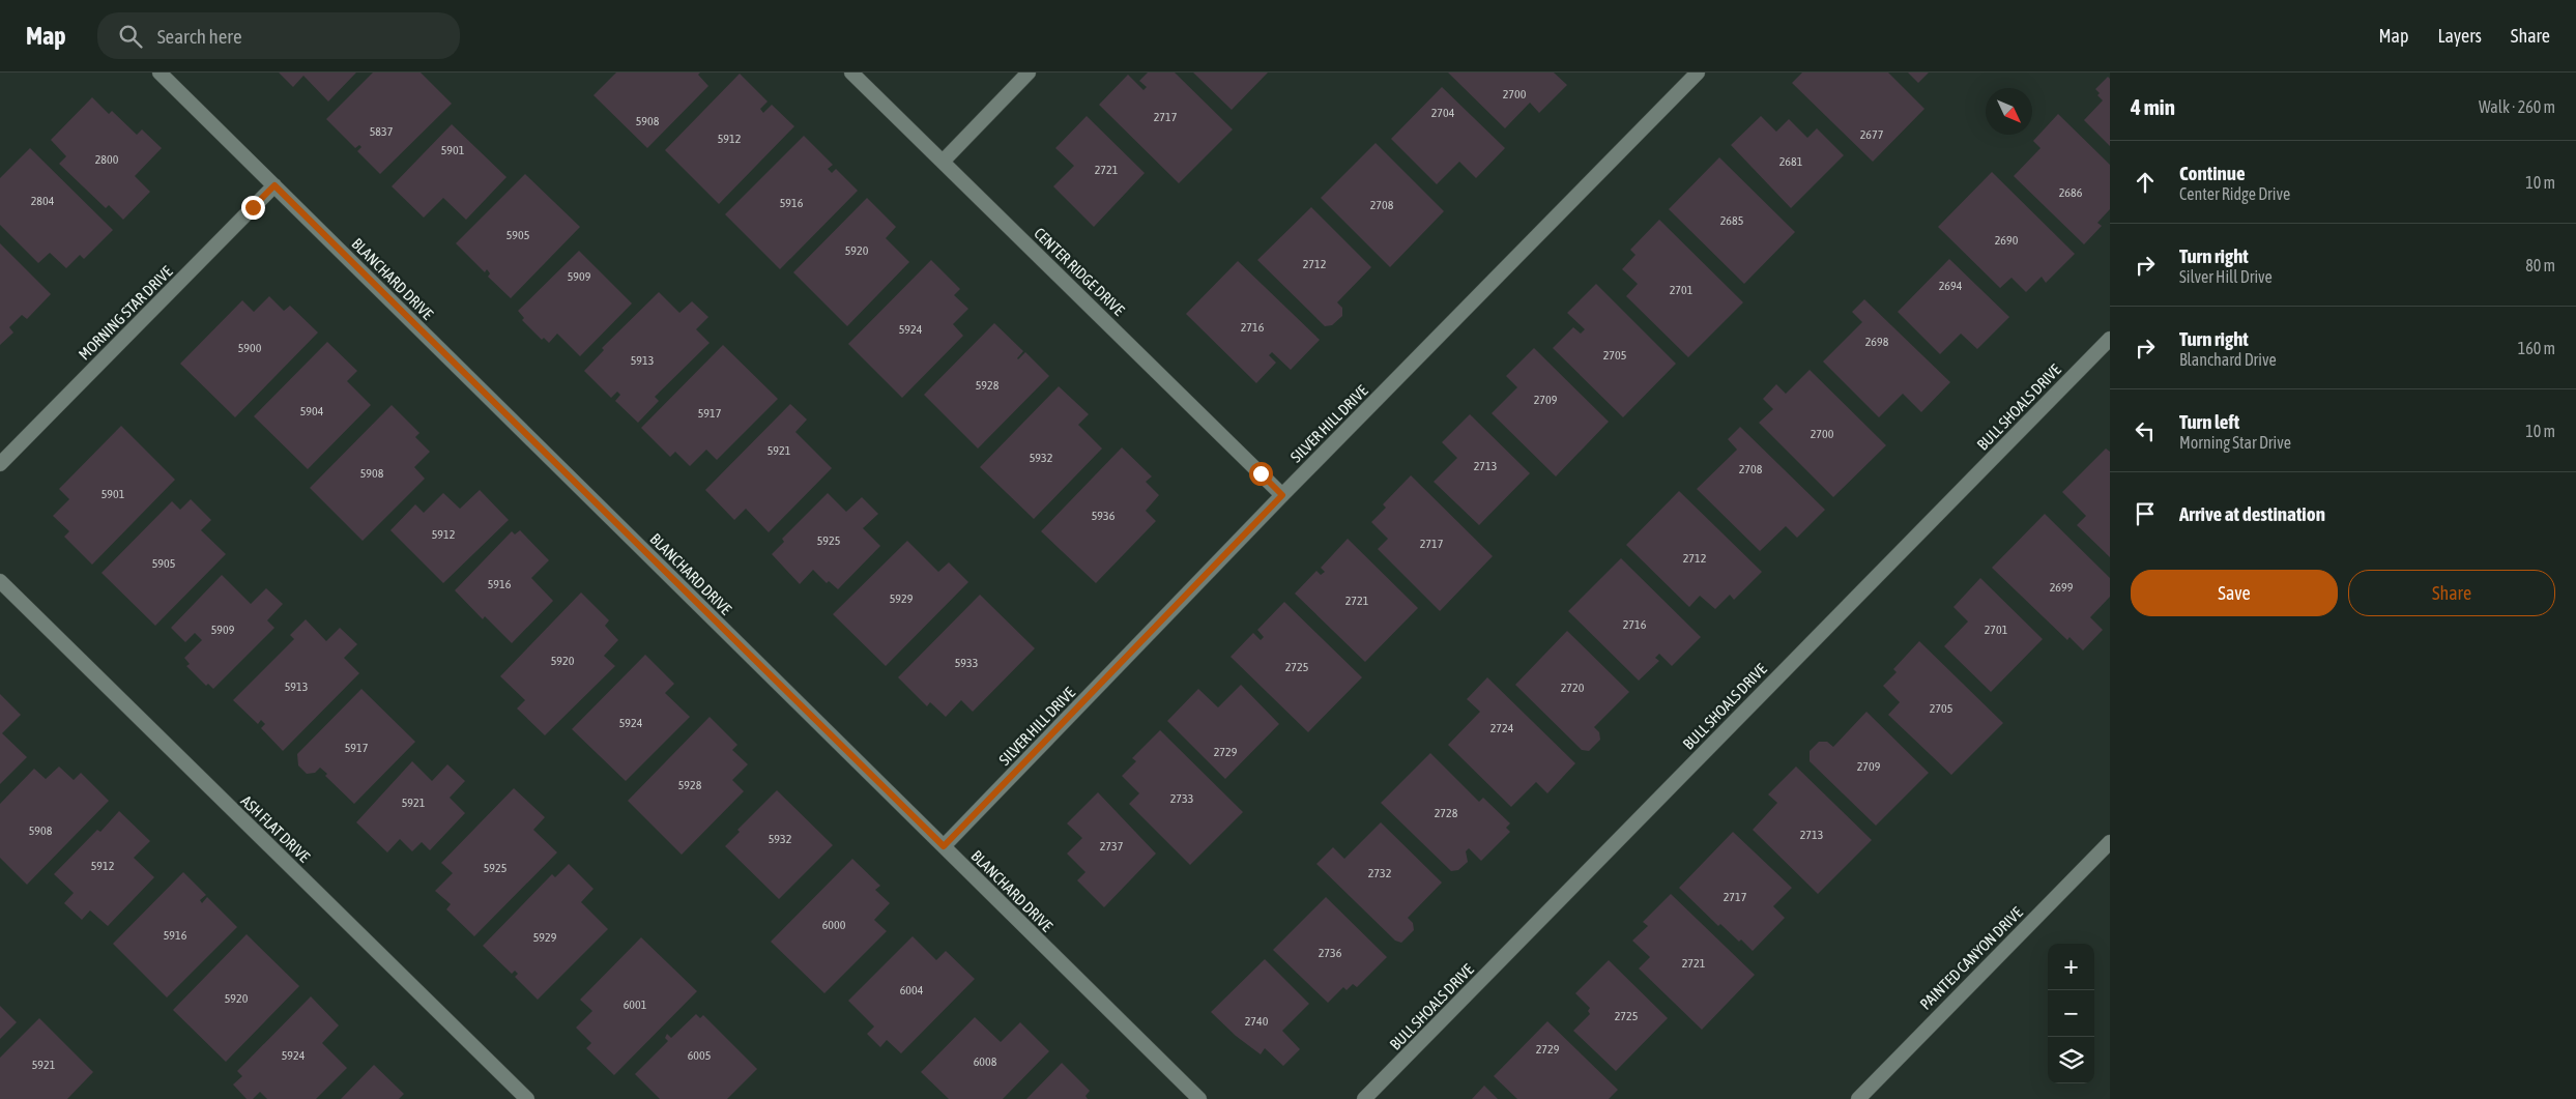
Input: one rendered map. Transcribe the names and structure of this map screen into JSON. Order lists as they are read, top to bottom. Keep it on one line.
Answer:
{"streets":{"street":["CENTER RIDGE DRIVE","BLANCHARD DRIVE","MORNING STAR DRIVE","BULL SHOALS DRIVE","SILVER HILL DRIVE","ASH FLAT DRIVE","PAINTED CANYON DRIVE"]},"crossings":[["CENTER RIDGE DRIVE","SILVER HILL DRIVE"],["BLANCHARD DRIVE","MORNING STAR DRIVE"],["BLANCHARD DRIVE","SILVER HILL DRIVE"]],"house_numbers":["2700","2704","2717","5908","5837","2677","5912","5901","2800","2681","2721","2686","2804","5916","2708","2685","5905","2690","5920","2712","5909","2694","2701","2716","5924","2698","5900","2705","5913","5928","2709","5904","5917","2700","5921","5932","2713","2708","5908","5901","5936","5912","5925","2717","2712","5905","5916","2699","5929","2721","2716","5909","2701","5920","5933","2725","5913","2720","2705","5924","2724","5917","2729","2709","5928","2733","5921","2728","5908","2713","5932","2737","5912","5925","2732","2717","6000","5916","5929","2736","2721","6004","5920","6001","2725","2740","2729","5924","6005","6008","5921"],"north":"bottom right","page":{"header":"Map","search":"Search here","nav":["Map","Layers","Share"],"heading":["4 min","Walk · 260 m"],"list":[["Continue","Center Ridge Drive","10 m"],["Turn right","Silver Hill Drive","80 m"],["Turn right","Blanchard Drive","160 m"],["Turn left","Morning Star Drive","10 m"],"Arrive at destination"],"buttons":["Save","Share"],"map_buttons":["+","−"]}}
